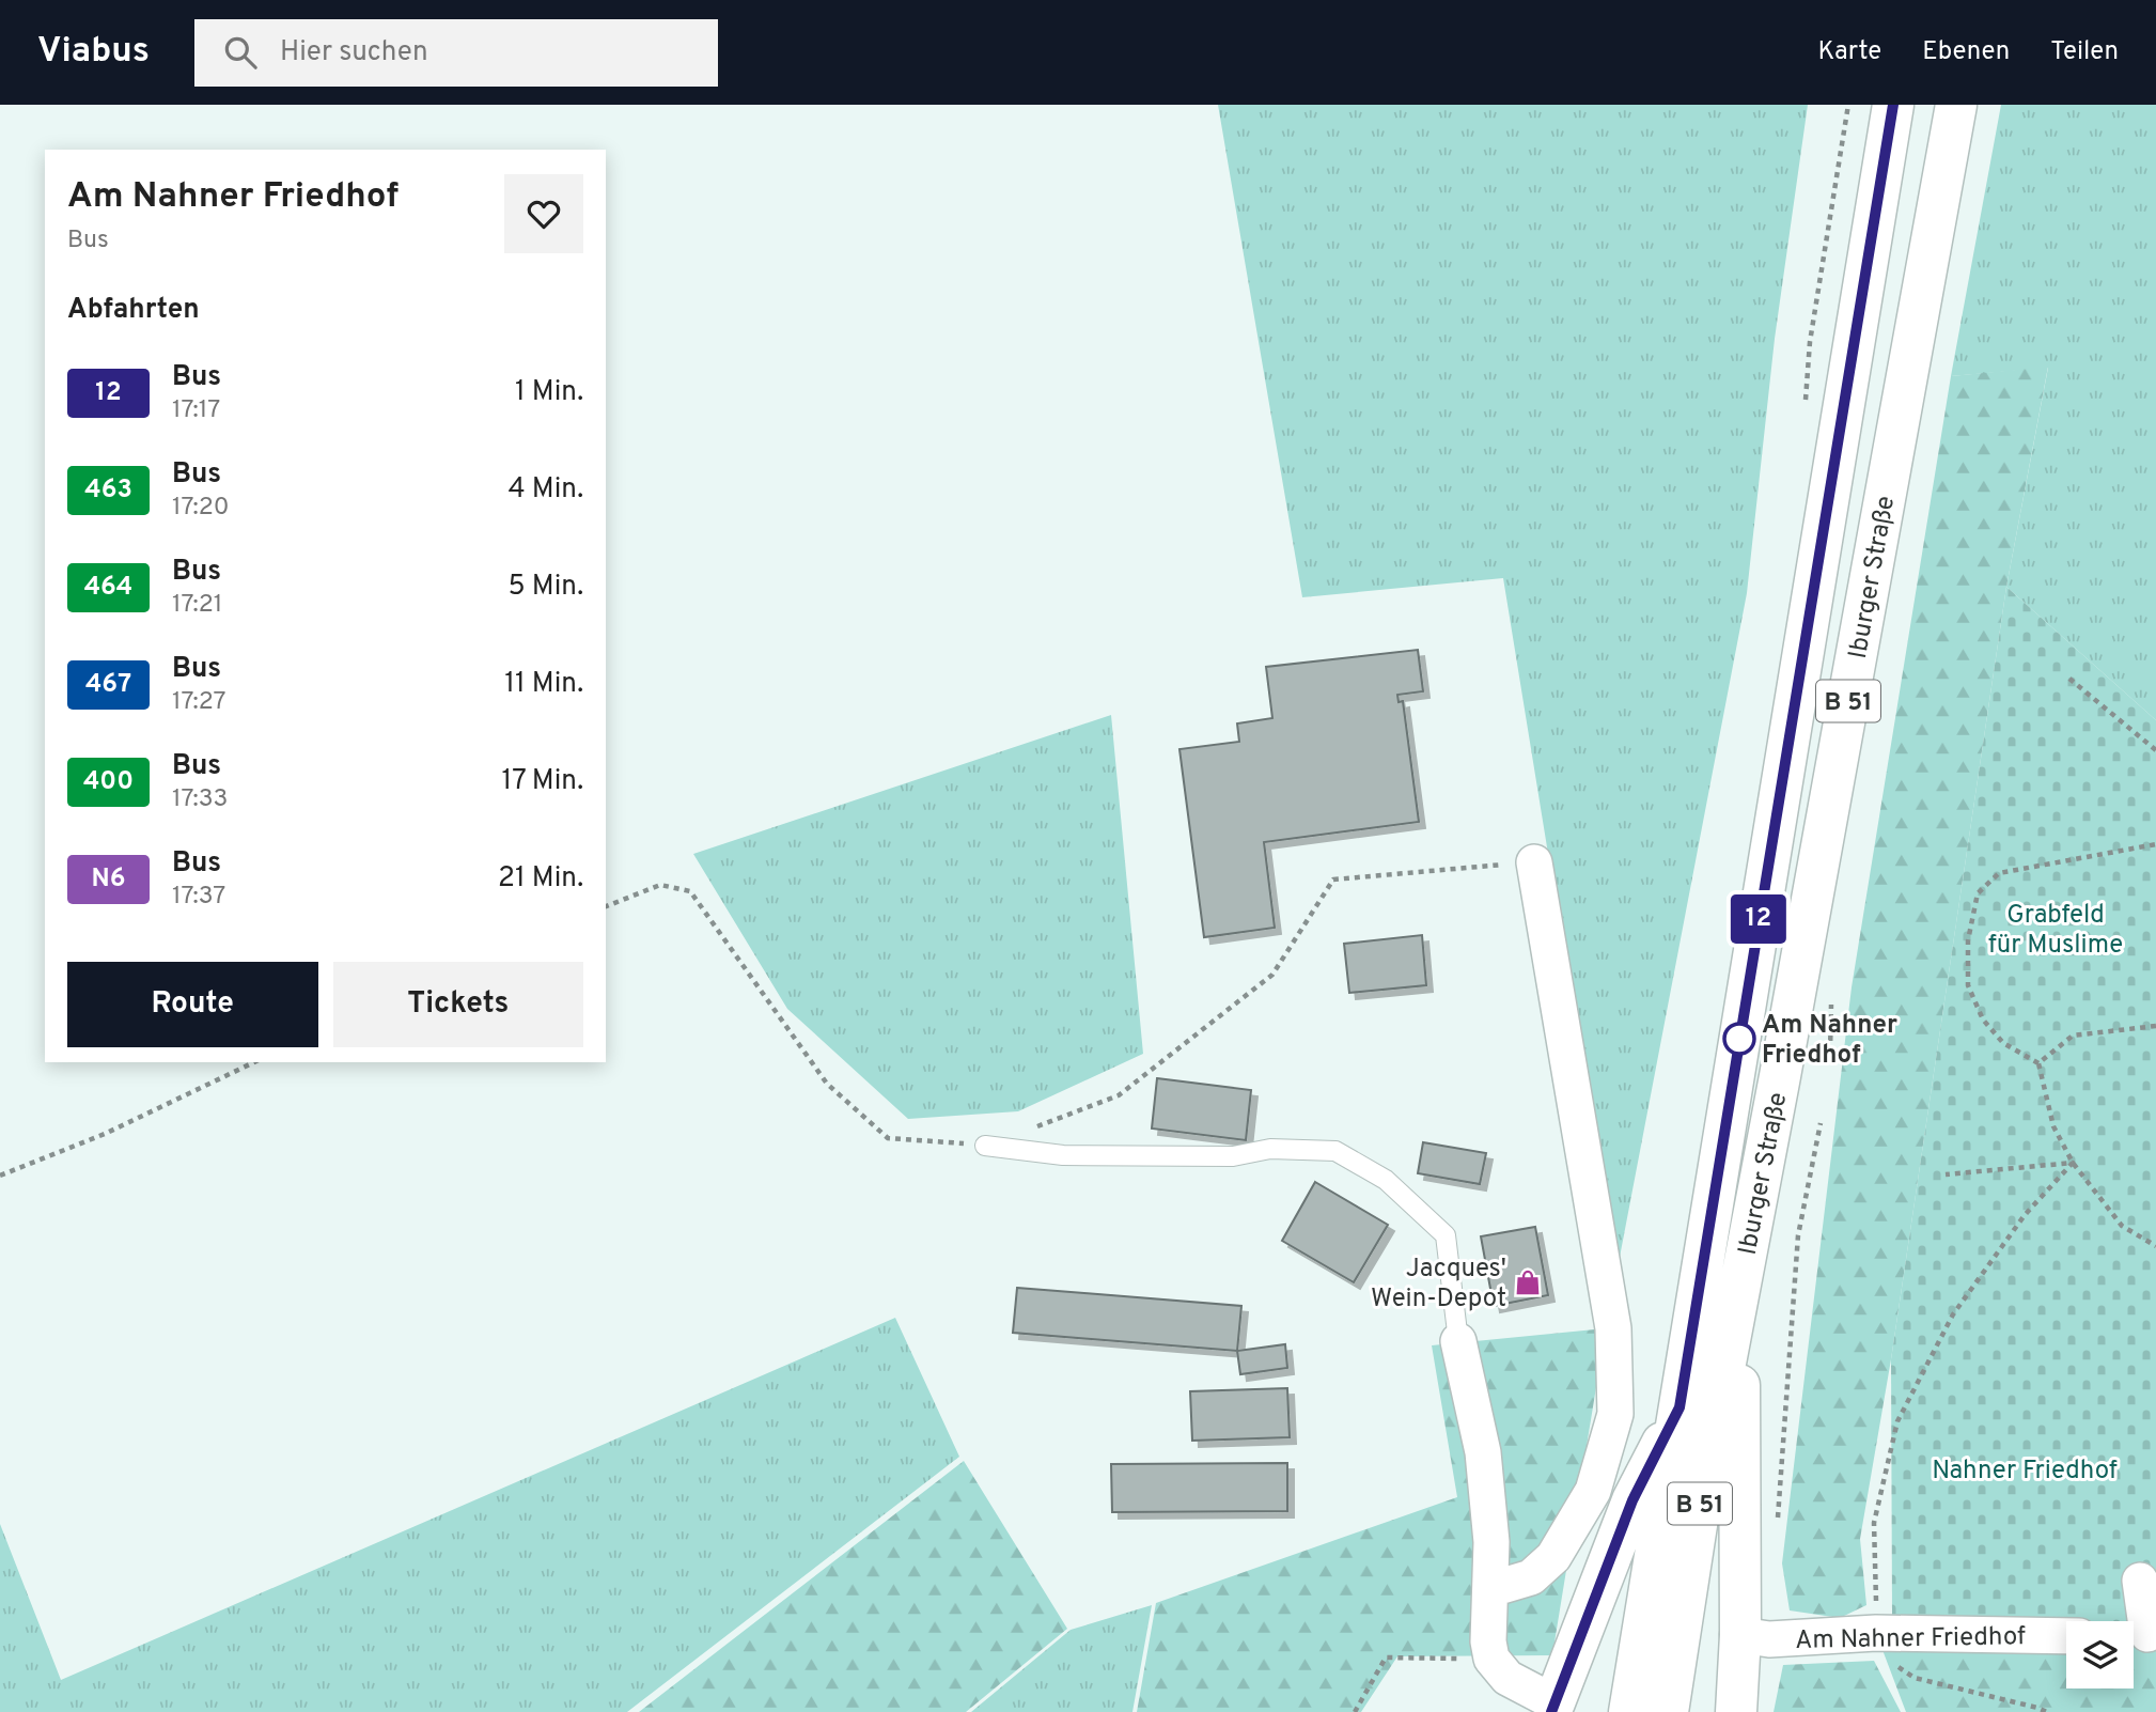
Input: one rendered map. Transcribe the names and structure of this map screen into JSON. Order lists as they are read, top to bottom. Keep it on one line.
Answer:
{"streets":{"main road":["Iburger Straße","B 51"],"street":["Am Nahner Friedhof"]},"parks":["Grabfeld für Muslime","Nahner Friedhof"],"places":{"other":["Am Nahner Friedhof"],"shop":["Jacques' Wein-Depot"]},"lines":["bus line 12"],"page":{"header":"Viabus","search":"Hier suchen","nav":["Karte","Ebenen","Teilen"],"on_map":"12","heading":[["Am Nahner Friedhof","Bus"],"Abfahrten"],"list":[{"mark":"12","name":"Bus","note":"17:17","value":"1 Min."},{"mark":"463","name":"Bus","note":"17:20","value":"4 Min."},{"mark":"464","name":"Bus","note":"17:21","value":"5 Min."},{"mark":"467","name":"Bus","note":"17:27","value":"11 Min."},{"mark":"400","name":"Bus","note":"17:33","value":"17 Min."},{"mark":"N6","name":"Bus","note":"17:37","value":"21 Min."}],"buttons":["Route","Tickets"]}}
